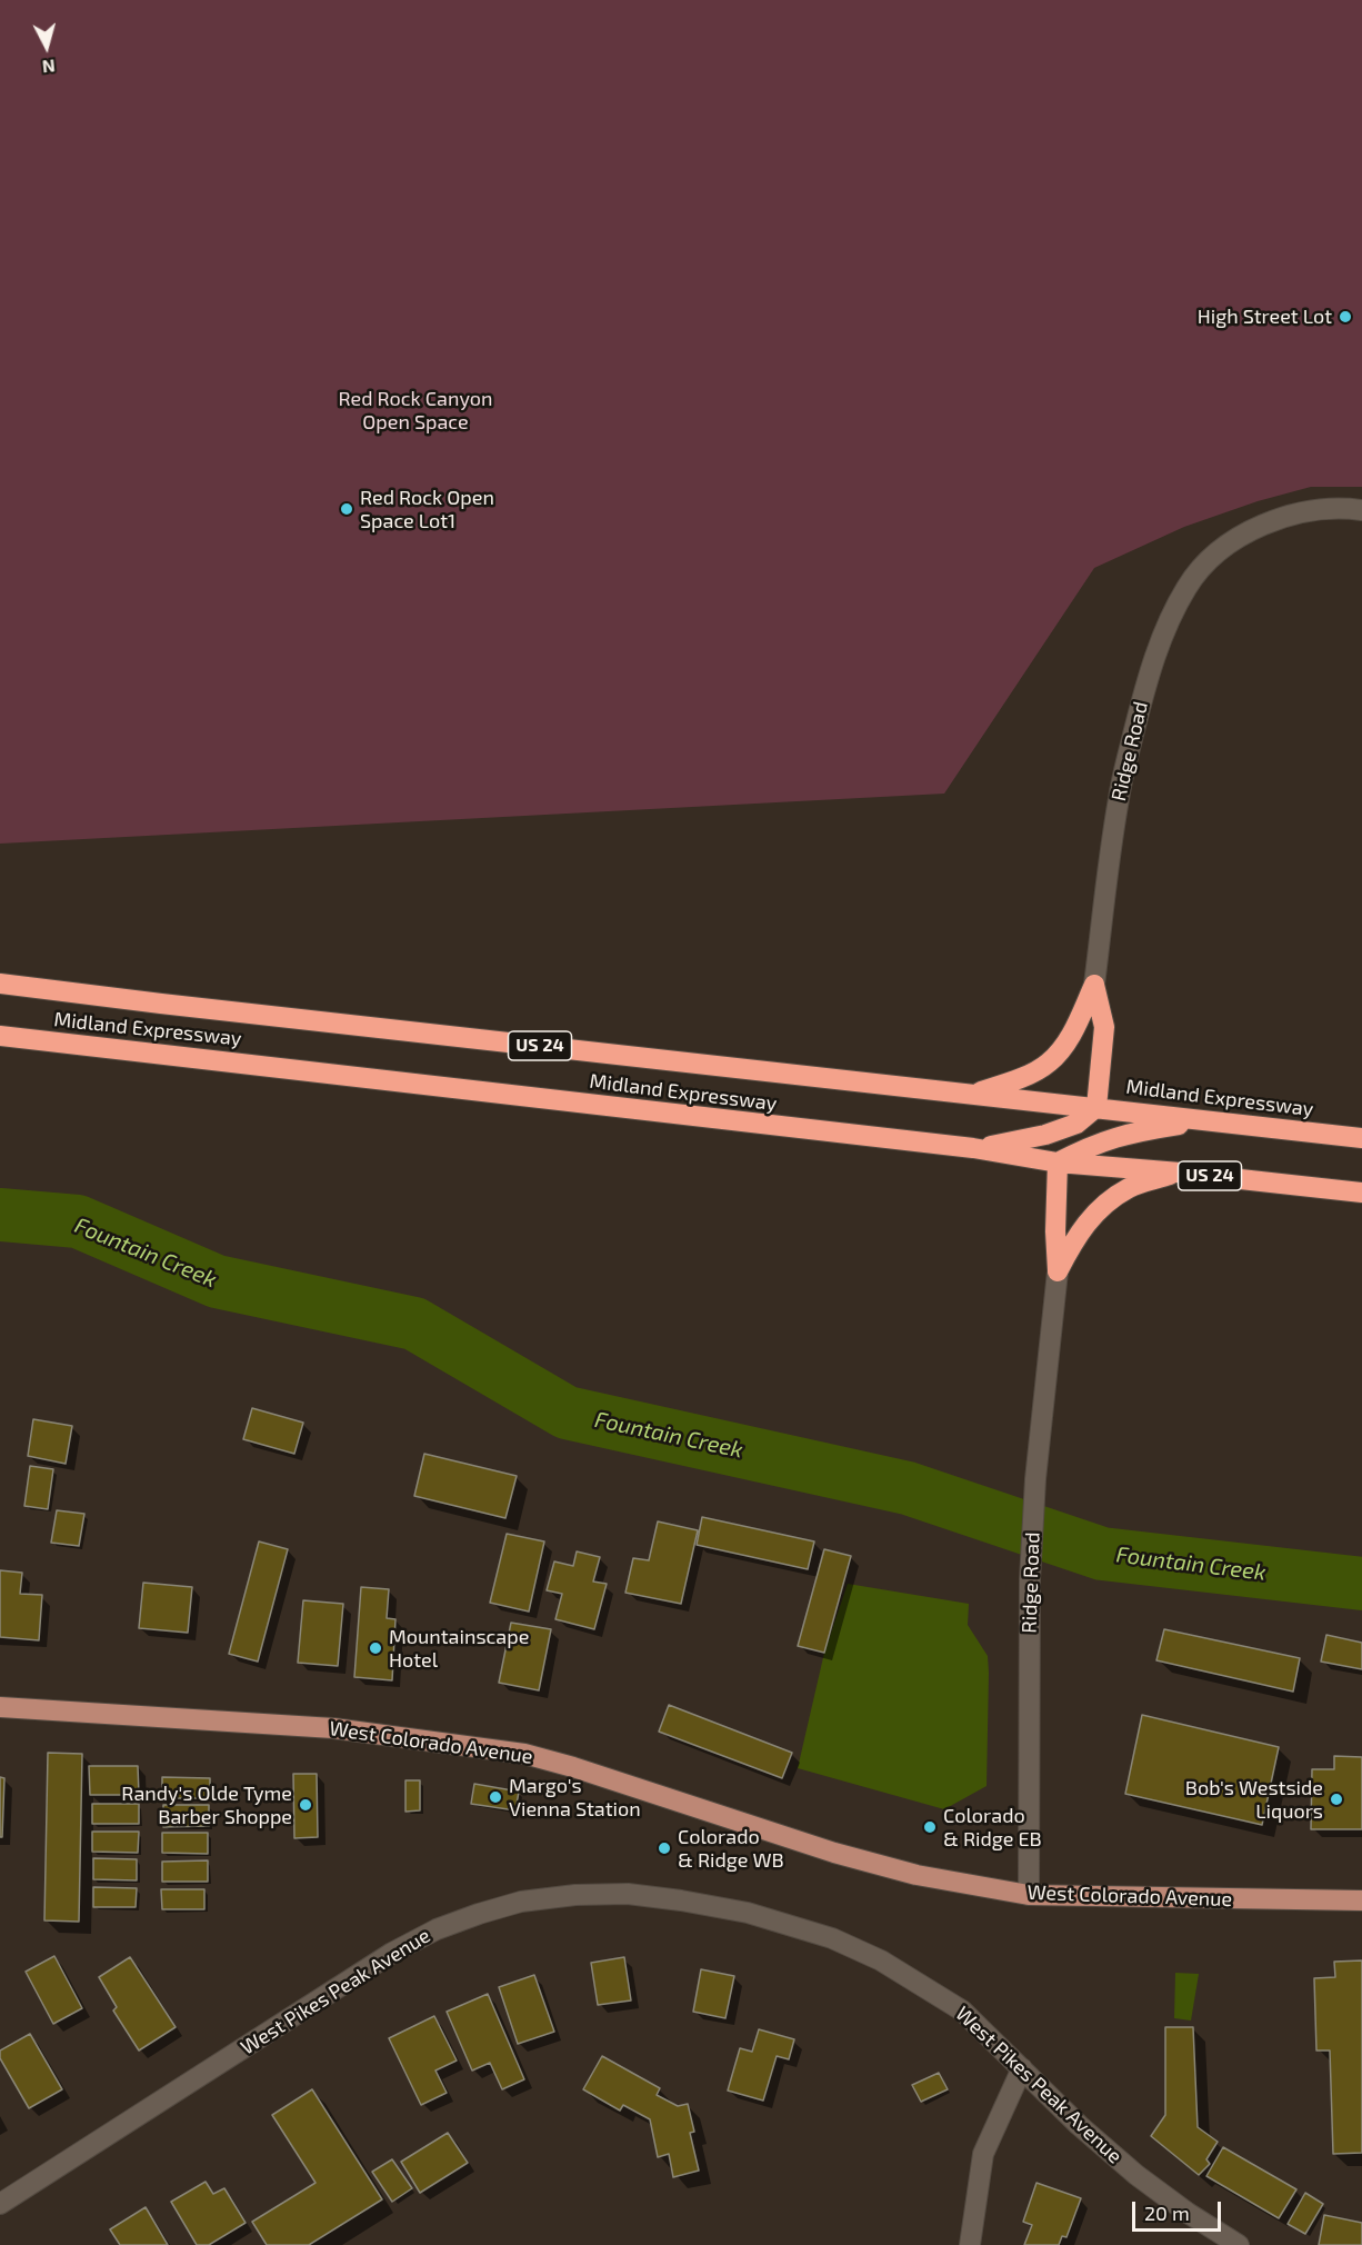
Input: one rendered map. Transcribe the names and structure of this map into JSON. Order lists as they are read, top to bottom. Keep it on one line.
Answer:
{"streets":{"highway":["Midland Expressway","US 24"],"main road":["West Colorado Avenue"],"street":["Ridge Road","West Pikes Peak Avenue"]},"crossings":[["Ridge Road","West Colorado Avenue"]],"water":["Fountain Creek"],"parks":["Red Rock Canyon Open Space"],"places":["High Street Lot","Red Rock Open Space Lot1","Mountainscape Hotel","Margo's Vienna Station","Bob's Westside Liquors","Randy's Olde Tyme Barber Shoppe","Colorado & Ridge EB","Colorado & Ridge WB"],"scale_bar":"20 m","north":"bottom"}
